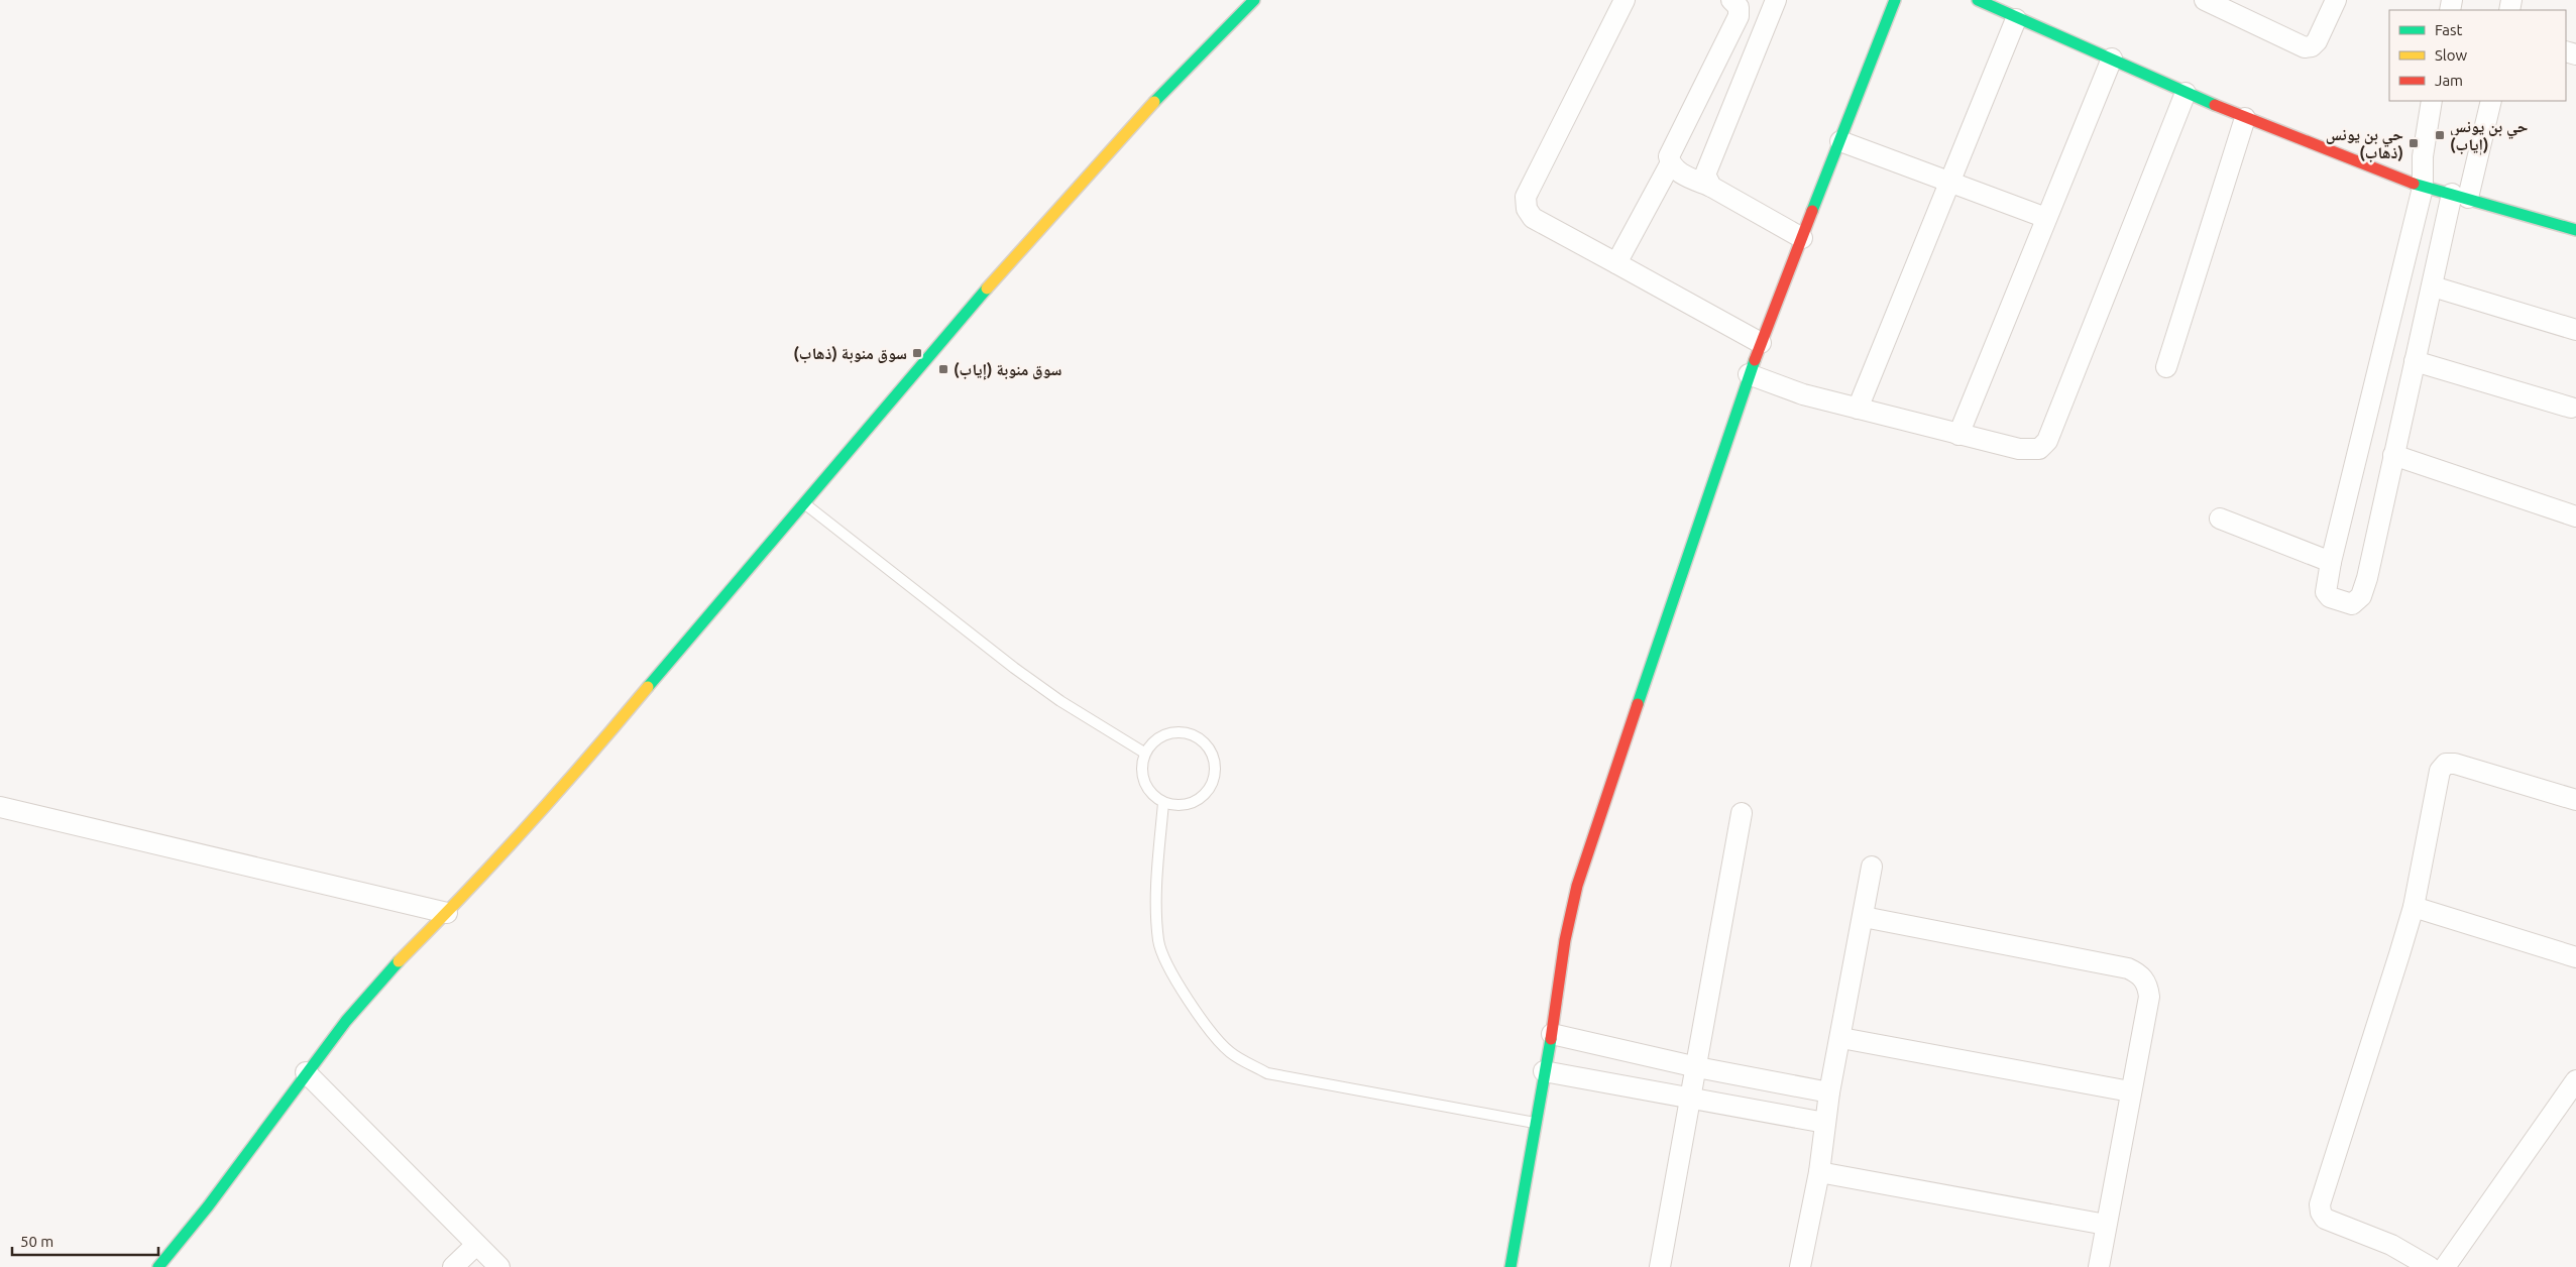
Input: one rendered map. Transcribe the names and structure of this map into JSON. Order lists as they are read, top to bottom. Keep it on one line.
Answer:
{"places":{"transit":["حي بن يونس (إياب)","حي بن يونس (ذهاب)","سوق منوبة (ذهاب)","سوق منوبة (إياب)"]},"legend":["Fast","Slow","Jam"],"scale_bar":"50 m"}
